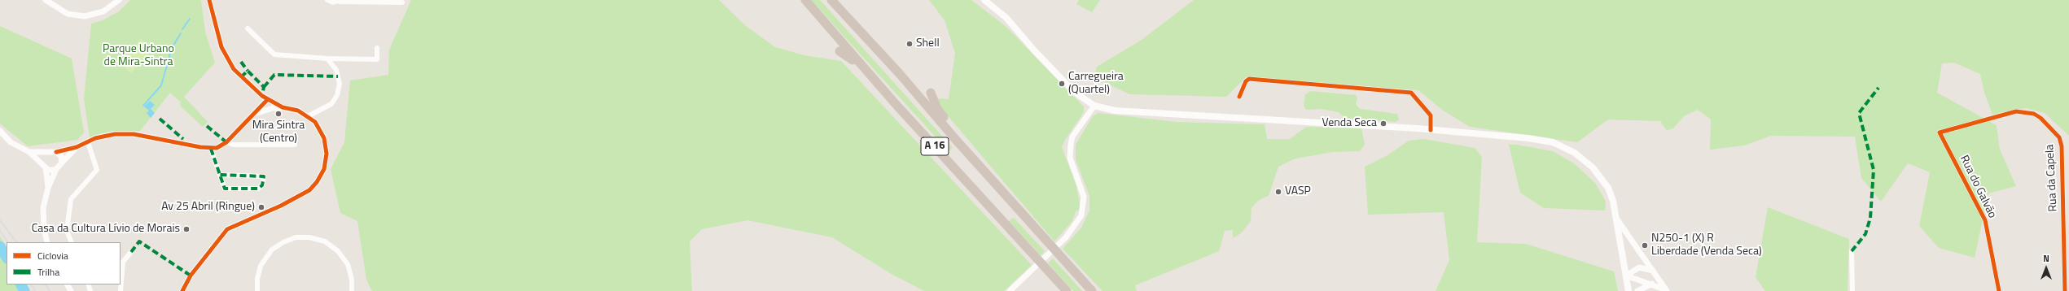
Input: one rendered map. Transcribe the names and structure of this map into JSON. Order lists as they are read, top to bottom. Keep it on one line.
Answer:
{"streets":{"highway":["A 16"],"street":["Rua da Capela","Rua do Galvão"]},"crossings":[["Rua da Capela","Rua do Galvão"]],"parks":["Parque Urbano de Mira-Sintra"],"places":["Shell","Carregueira (Quartel)","Mira Sintra (Centro)","Venda Seca","VASP","Av 25 Abril (Ringue)","Casa da Cultura Lívio de Morais","N250-1 (X) R Liberdade (Venda Seca)"],"legend":["Ciclovia","Trilha"],"north":"top"}
